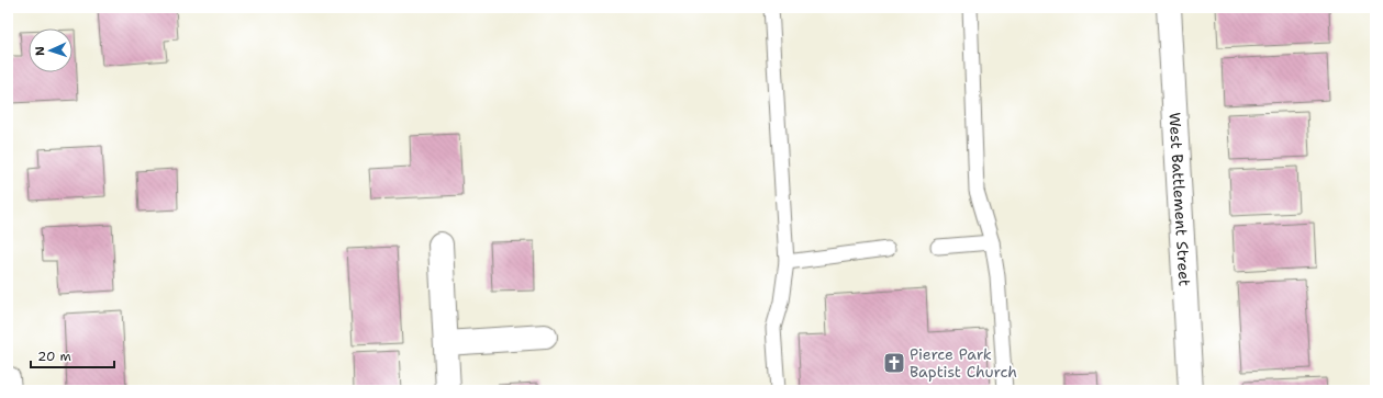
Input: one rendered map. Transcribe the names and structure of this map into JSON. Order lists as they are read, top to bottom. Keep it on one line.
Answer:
{"streets":{"street":["West Battlement Street"]},"places":{"church":["Pierce Park Baptist Church"]},"scale_bar":"20 m","north":"left"}
